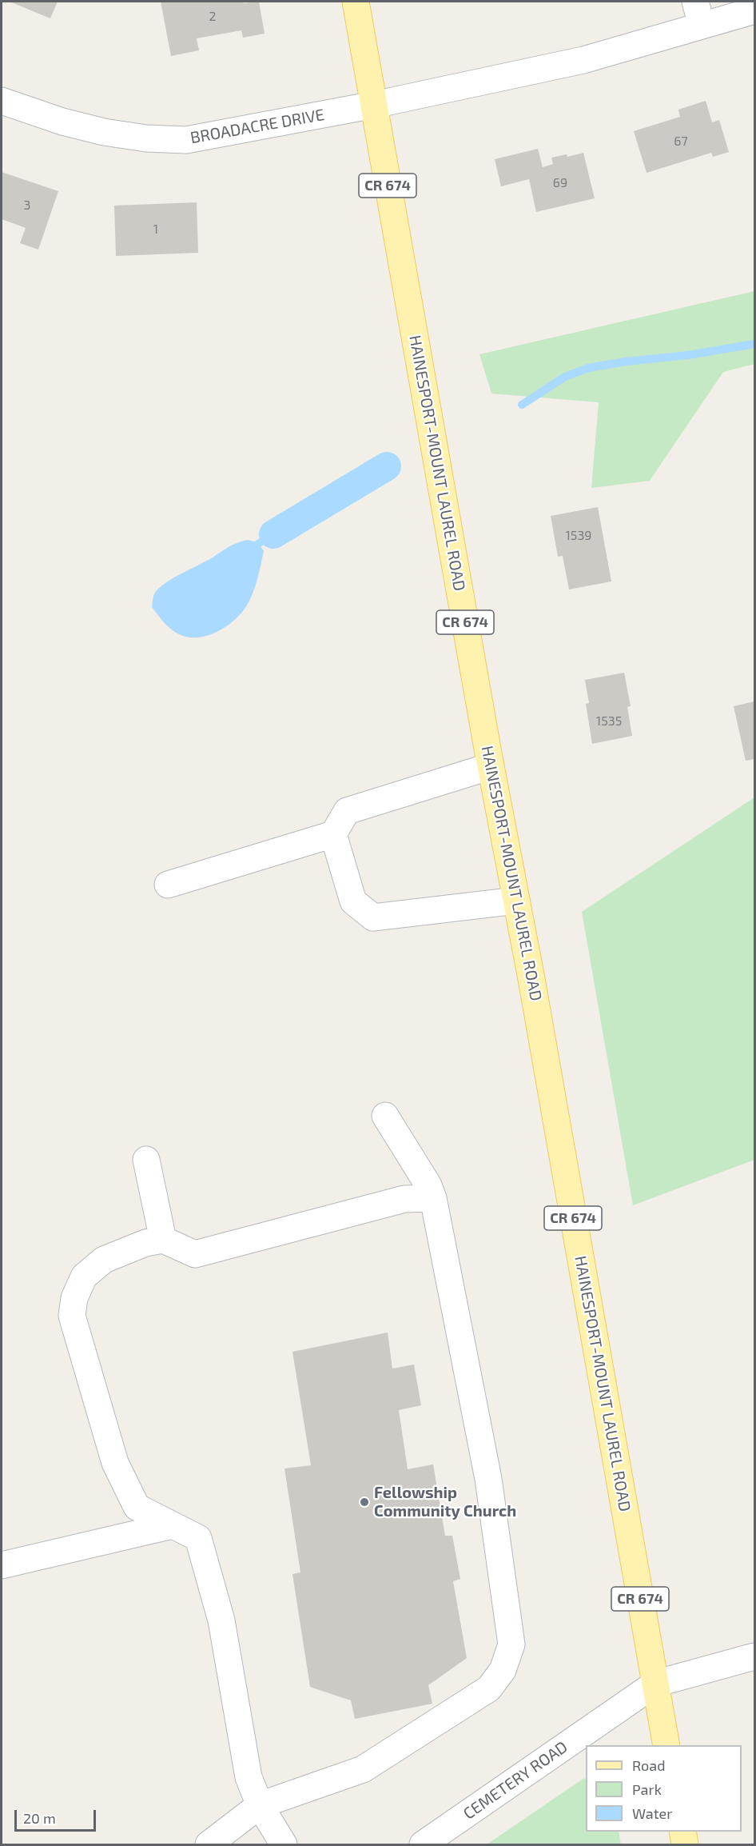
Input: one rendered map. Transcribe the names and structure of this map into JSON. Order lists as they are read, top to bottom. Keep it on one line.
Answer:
{"streets":{"main road":["CR 674","HAINESPORT-MOUNT LAUREL ROAD"],"street":["BROADACRE DRIVE","CEMETERY ROAD"]},"crossings":[["BROADACRE DRIVE","HAINESPORT-MOUNT LAUREL ROAD"],["HAINESPORT-MOUNT LAUREL ROAD","CEMETERY ROAD"]],"places":["Fellowship Community Church"],"house_numbers":["2","67","69","3","1","1539","1535"],"legend":["Road","Park","Water"],"scale_bar":"20 m"}
